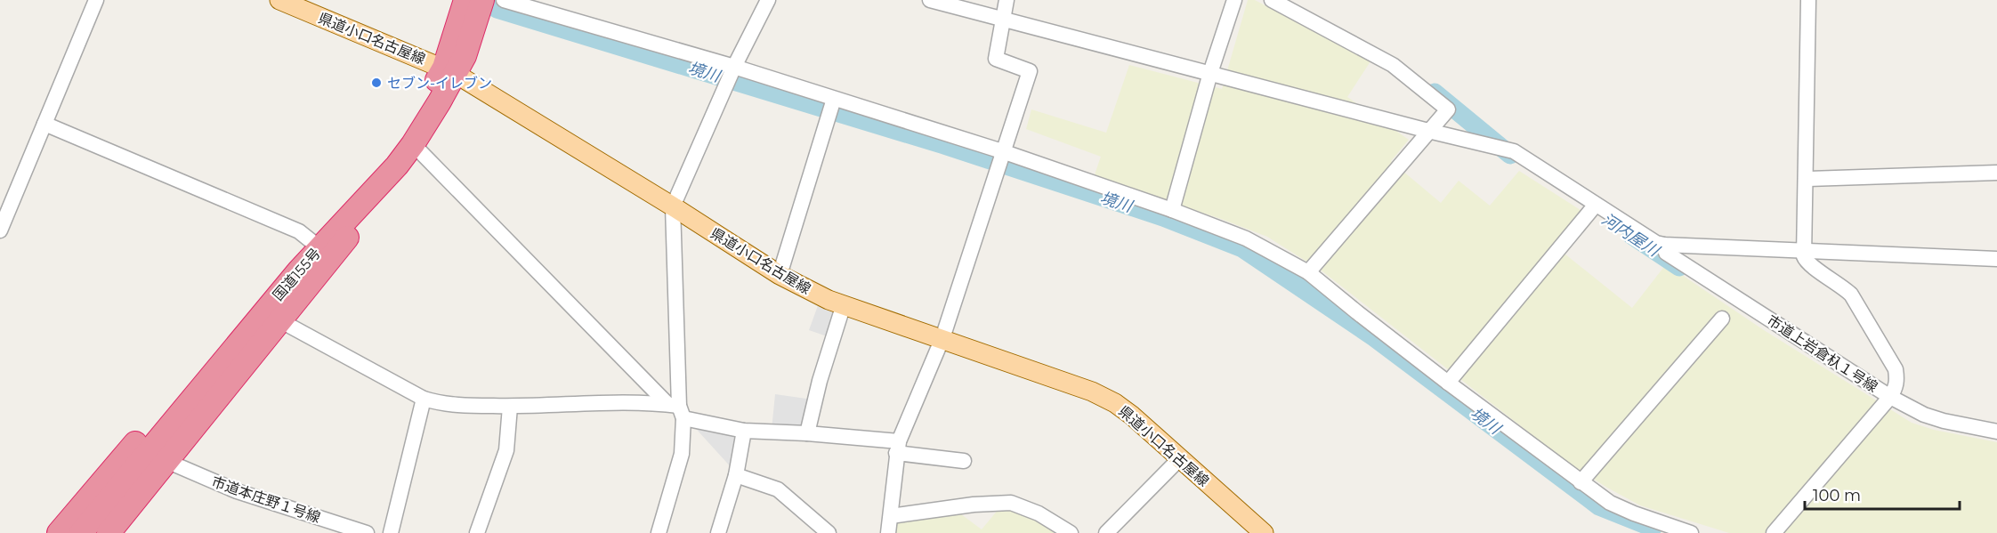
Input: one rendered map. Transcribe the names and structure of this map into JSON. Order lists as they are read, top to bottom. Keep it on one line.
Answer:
{"streets":{"highway":["国道155号"],"main road":["県道小口名古屋線"],"street":["市道上岩倉杁１号線","市道本庄野１号線"]},"crossings":[["県道小口名古屋線","国道155号"]],"water":["境川","河内屋川"],"places":["セブン-イレブン"],"scale_bar":"100 m"}
